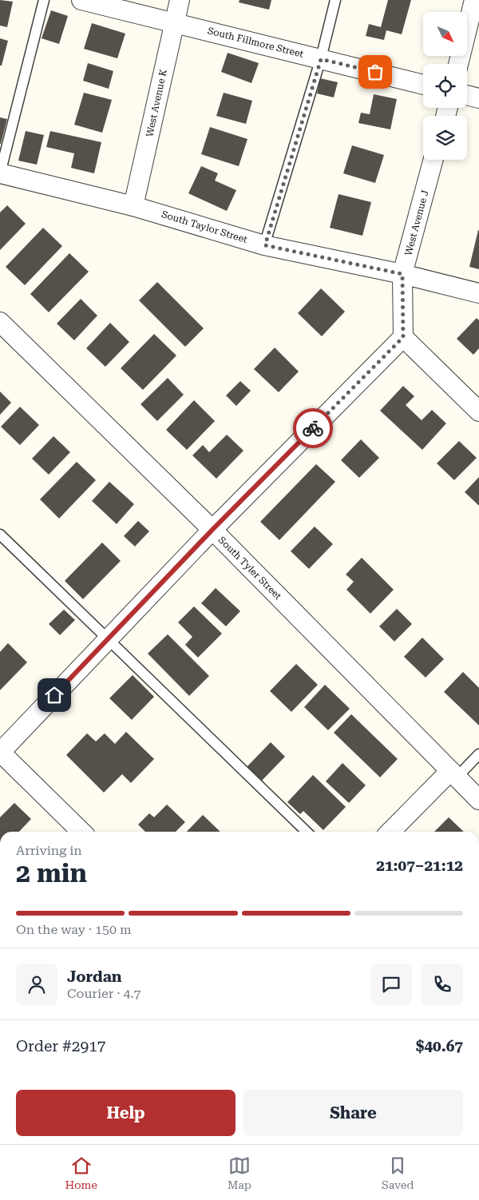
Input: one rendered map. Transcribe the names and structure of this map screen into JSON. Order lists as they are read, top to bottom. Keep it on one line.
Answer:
{"streets":{"street":["South Fillmore Street","West Avenue K","West Avenue J","South Taylor Street","South Tyler Street"]},"crossings":[["South Fillmore Street","West Avenue K"],["West Avenue K","South Taylor Street"],["West Avenue J","South Taylor Street"]],"north":"bottom right","page":{"heading":["2 min","Arriving in","21:07–21:12"],"panel":["Jordan","Courier · 4.7","Order #2917","$40.67"],"bar":"On the way · 150 m","buttons":["Help","Share"],"tabs":["Home","Map","Saved"]}}
